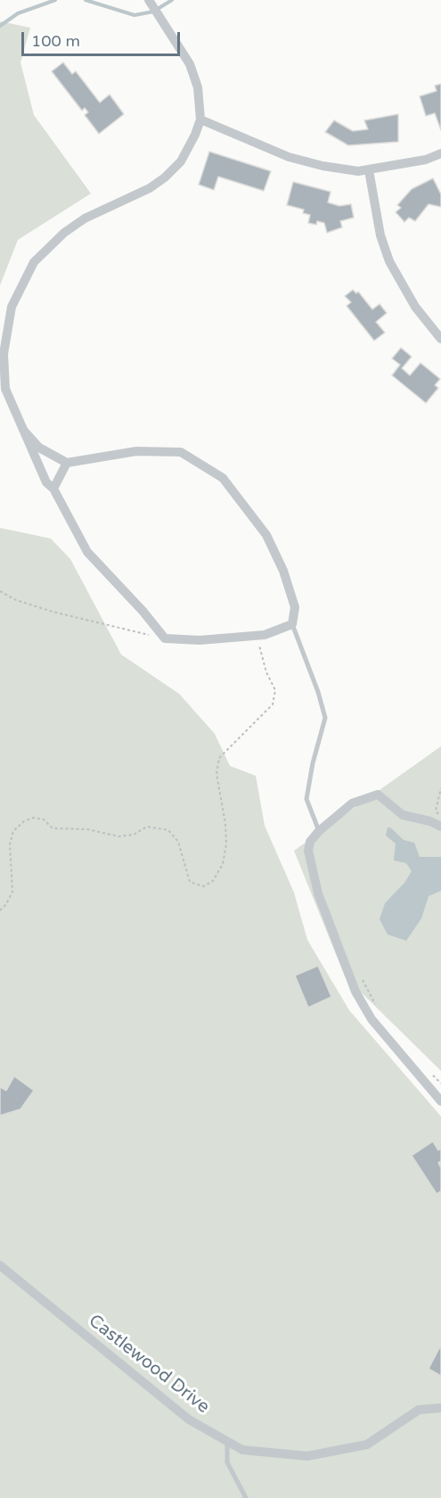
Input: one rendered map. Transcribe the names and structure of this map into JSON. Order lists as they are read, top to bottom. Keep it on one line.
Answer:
{"streets":{"street":["Castlewood Drive"]},"scale_bar":"100 m"}
